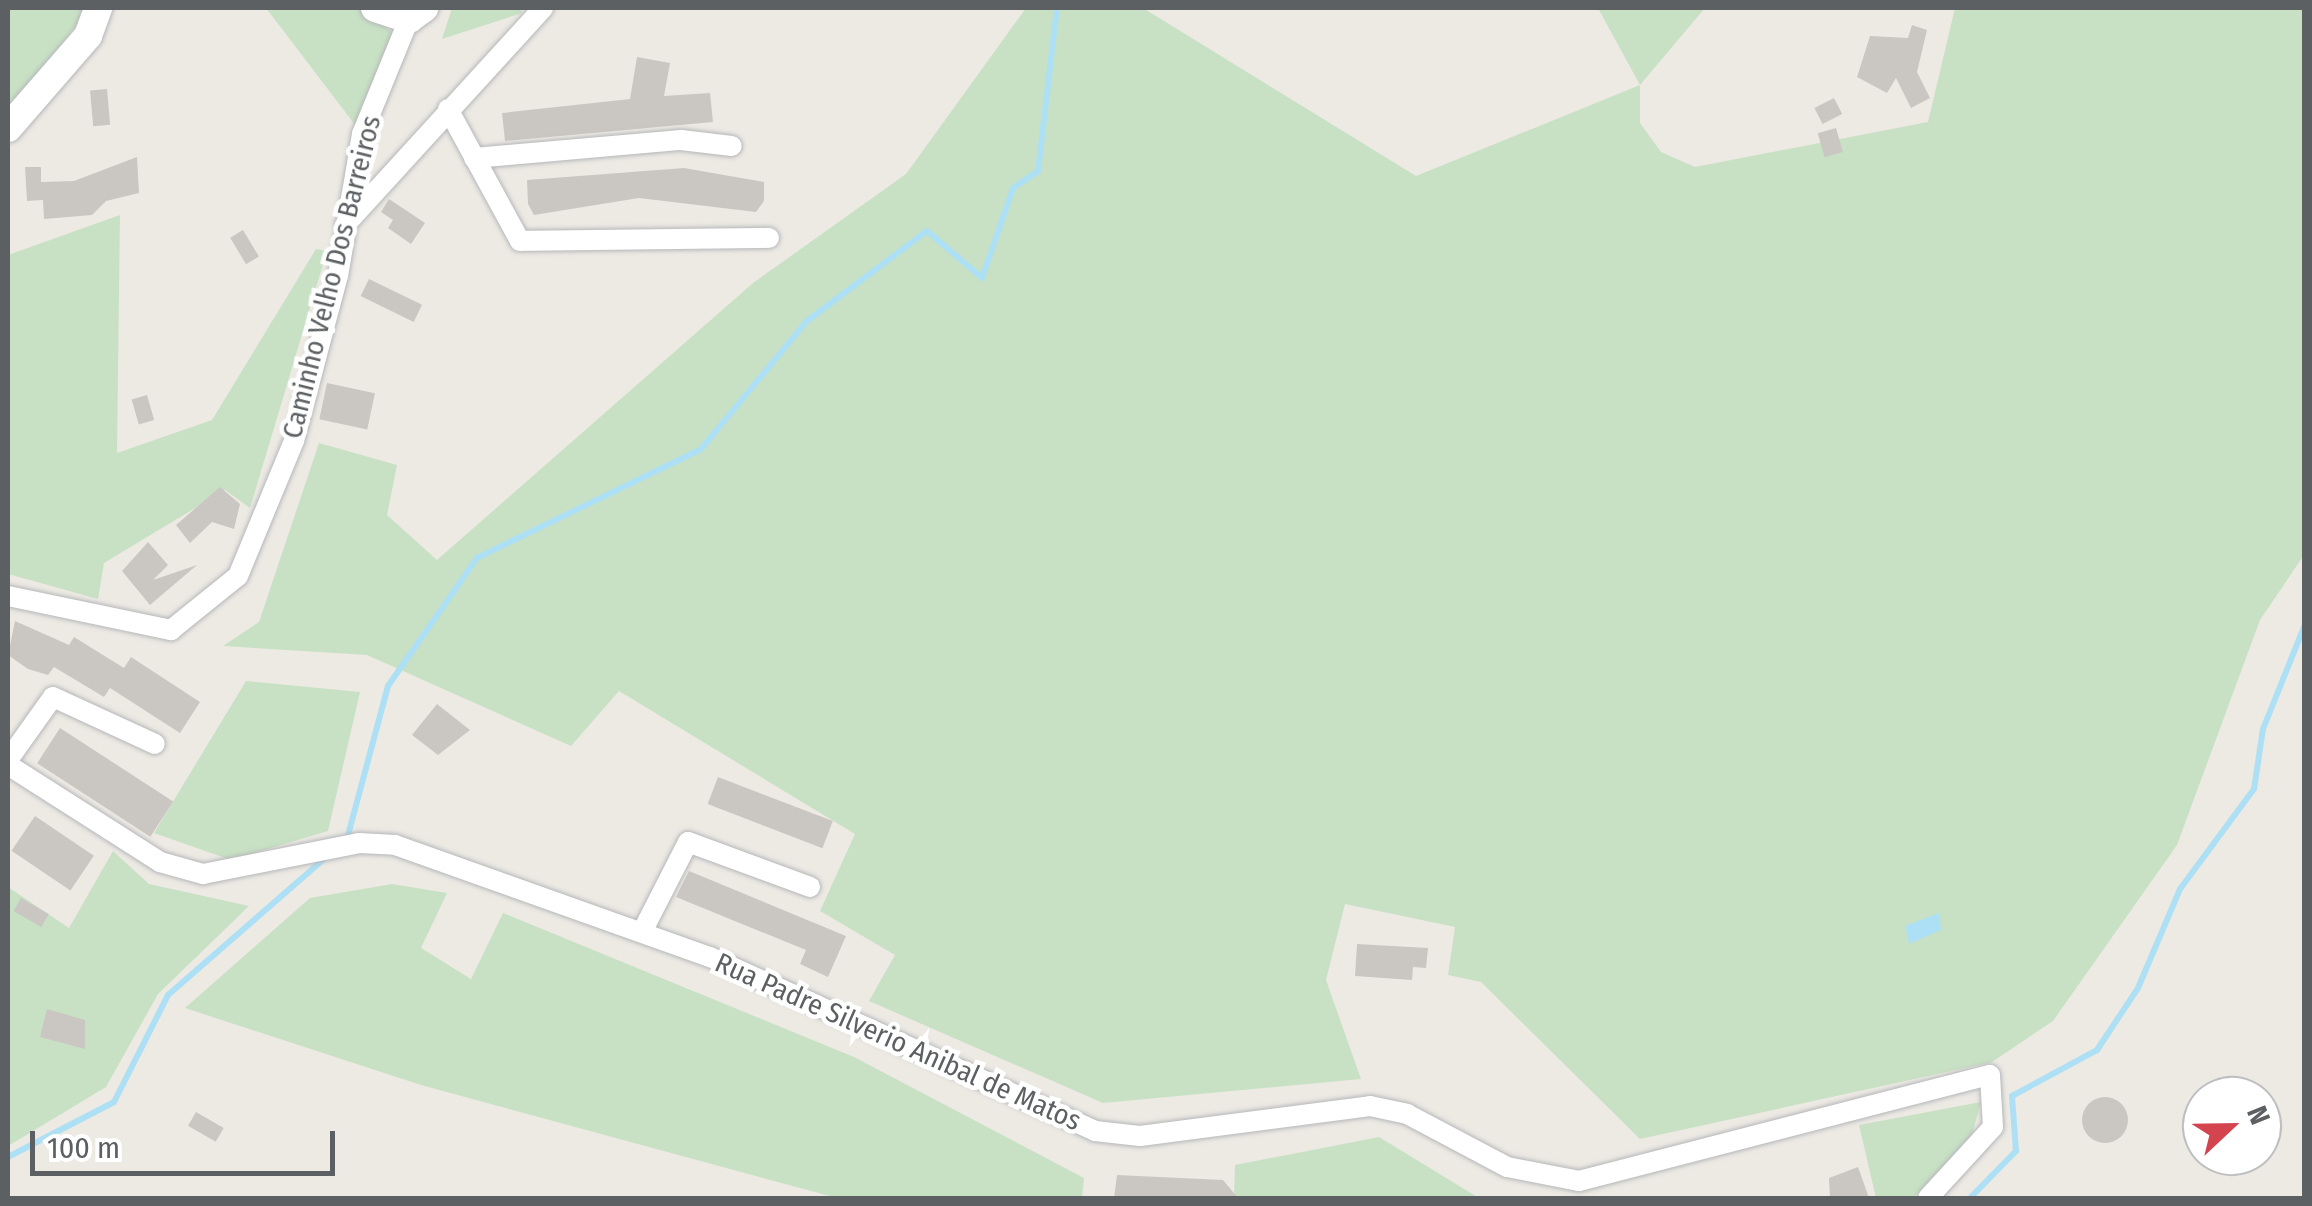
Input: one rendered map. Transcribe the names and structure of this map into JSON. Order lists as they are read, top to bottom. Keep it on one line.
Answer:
{"streets":{"street":["Caminho Velho Dos Barreiros","Rua Padre Silverio Anibal de Matos"]},"scale_bar":"100 m","north":"right"}
